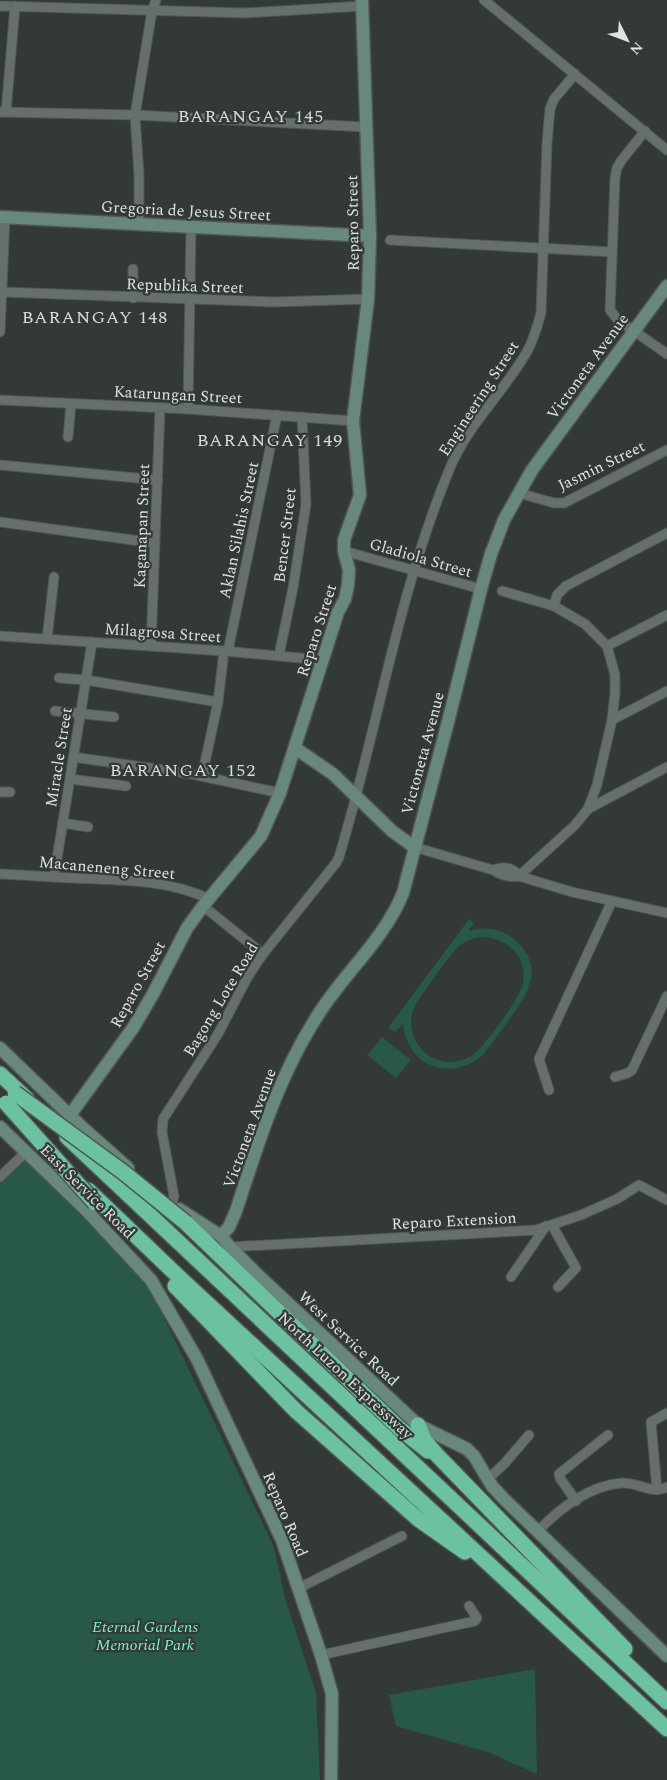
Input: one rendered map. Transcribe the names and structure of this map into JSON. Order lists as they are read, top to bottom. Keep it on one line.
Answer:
{"streets":{"highway":["North Luzon Expressway"],"street":["Gregoria de Jesus Street","Reparo Street","Republika Street","Victoneta Avenue","Katarungan Street","Engineering Street","Jasmin Street","Kaganapan Street","Aklan Silahis Street","Bencer Street","Gladiola Street","Milagrosa Street","Miracle Street","Macaneneng Street","Bagong Lote Road","East Service Road","Reparo Extension","West Service Road","Reparo Road"]},"crossings":[["Gregoria de Jesus Street","Reparo Street"],["Reparo Street","Republika Street"],["Reparo Street","Katarungan Street"],["Reparo Street","Gladiola Street"],["Reparo Street","Milagrosa Street"],["Reparo Street","Macaneneng Street"],["Reparo Street","West Service Road"],["Victoneta Avenue","Jasmin Street"],["Victoneta Avenue","Gladiola Street"],["Victoneta Avenue","West Service Road"],["Katarungan Street","Kaganapan Street"],["Katarungan Street","Aklan Silahis Street"],["Katarungan Street","Bencer Street"],["Engineering Street","Gladiola Street"],["Engineering Street","Bagong Lote Road"],["Kaganapan Street","Milagrosa Street"],["Aklan Silahis Street","Milagrosa Street"],["Bencer Street","Milagrosa Street"],["Milagrosa Street","Miracle Street"],["Miracle Street","Macaneneng Street"],["Macaneneng Street","Bagong Lote Road"],["Bagong Lote Road","West Service Road"],["East Service Road","Reparo Road"],["Reparo Extension","West Service Road"]],"districts":["BARANGAY 145","BARANGAY 148","BARANGAY 149","BARANGAY 152"],"parks":["Eternal Gardens Memorial Park"],"north":"bottom right"}
